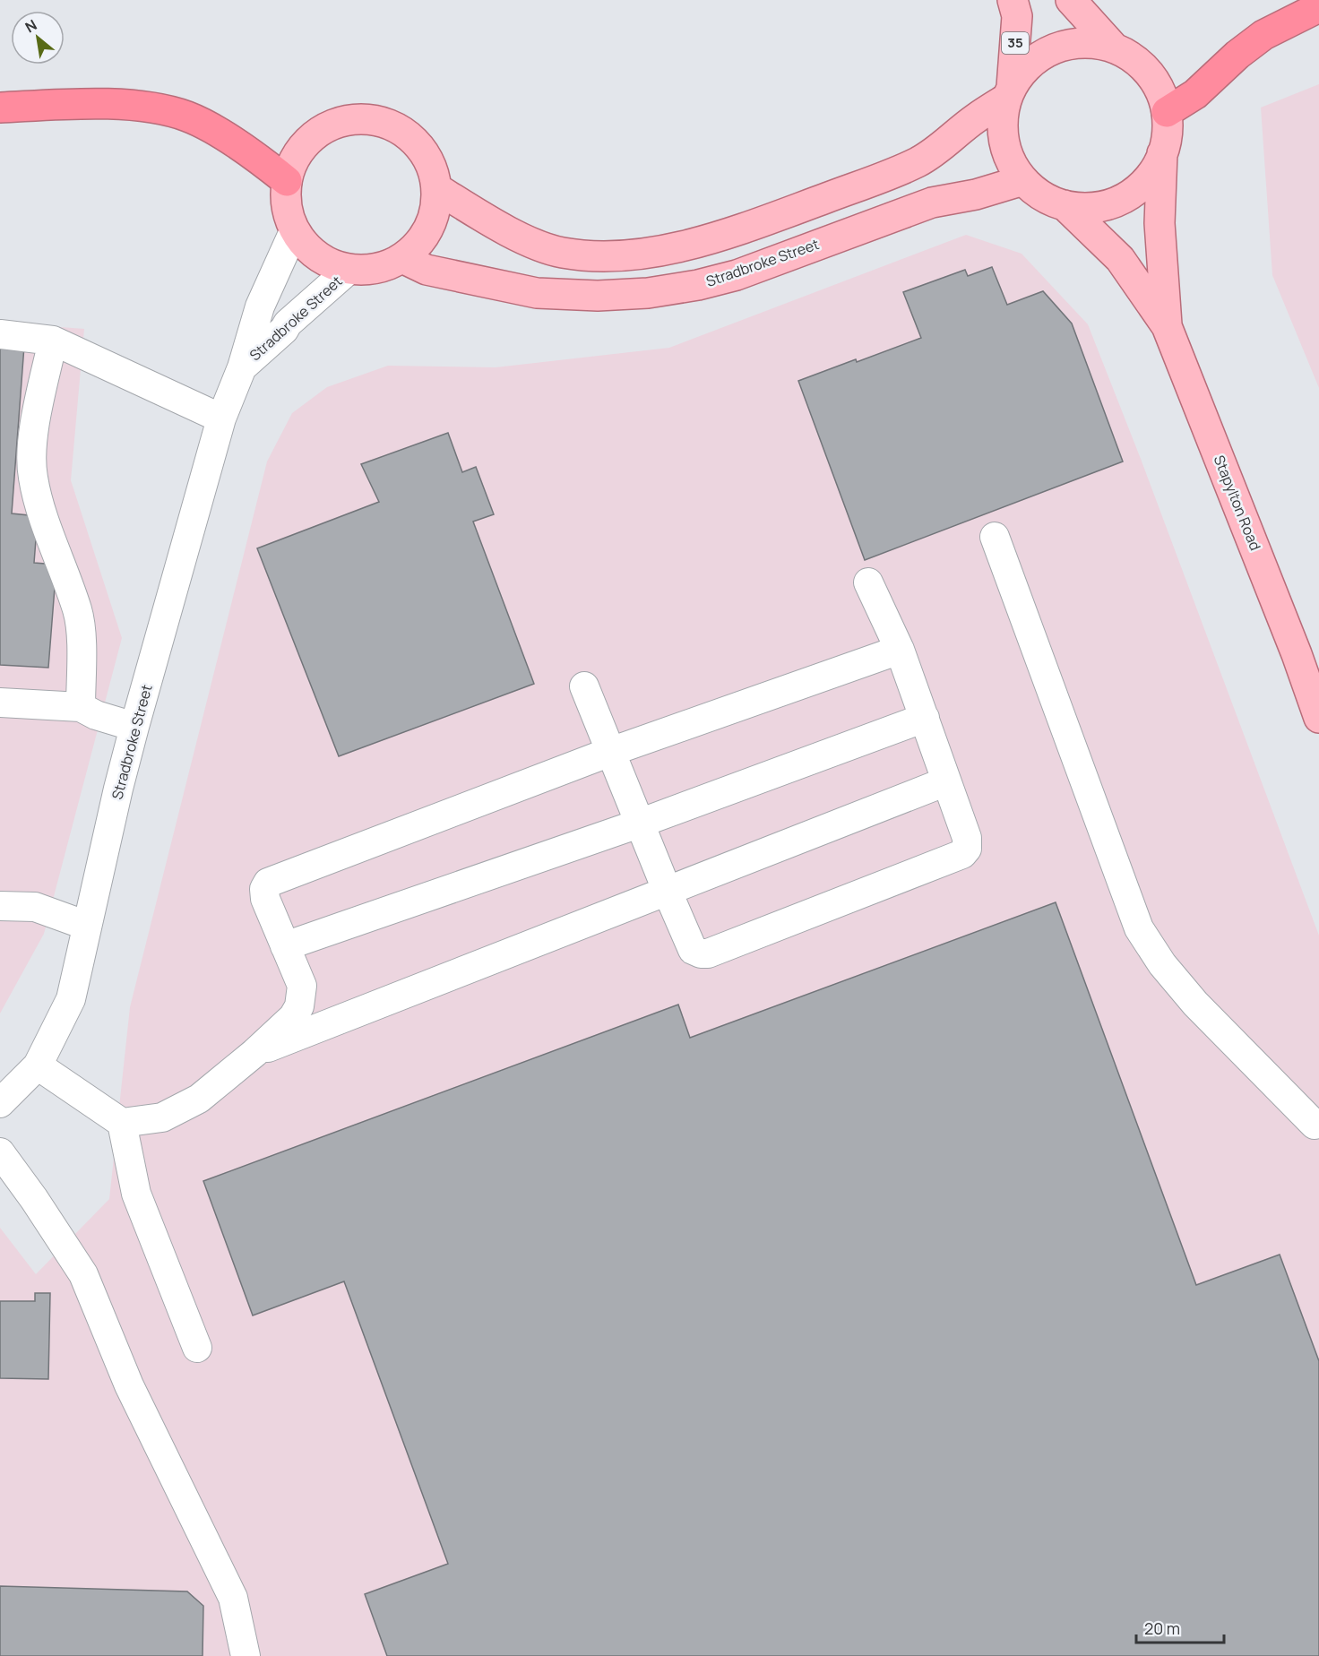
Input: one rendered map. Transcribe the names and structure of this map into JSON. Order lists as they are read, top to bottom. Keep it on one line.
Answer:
{"streets":{"main road":["35","Stradbroke Street","Stapylton Road"]},"crossings":[["35","Stradbroke Street"],["35","Stapylton Road"],["Stradbroke Street","Stapylton Road"]],"scale_bar":"20 m","north":"top left"}
